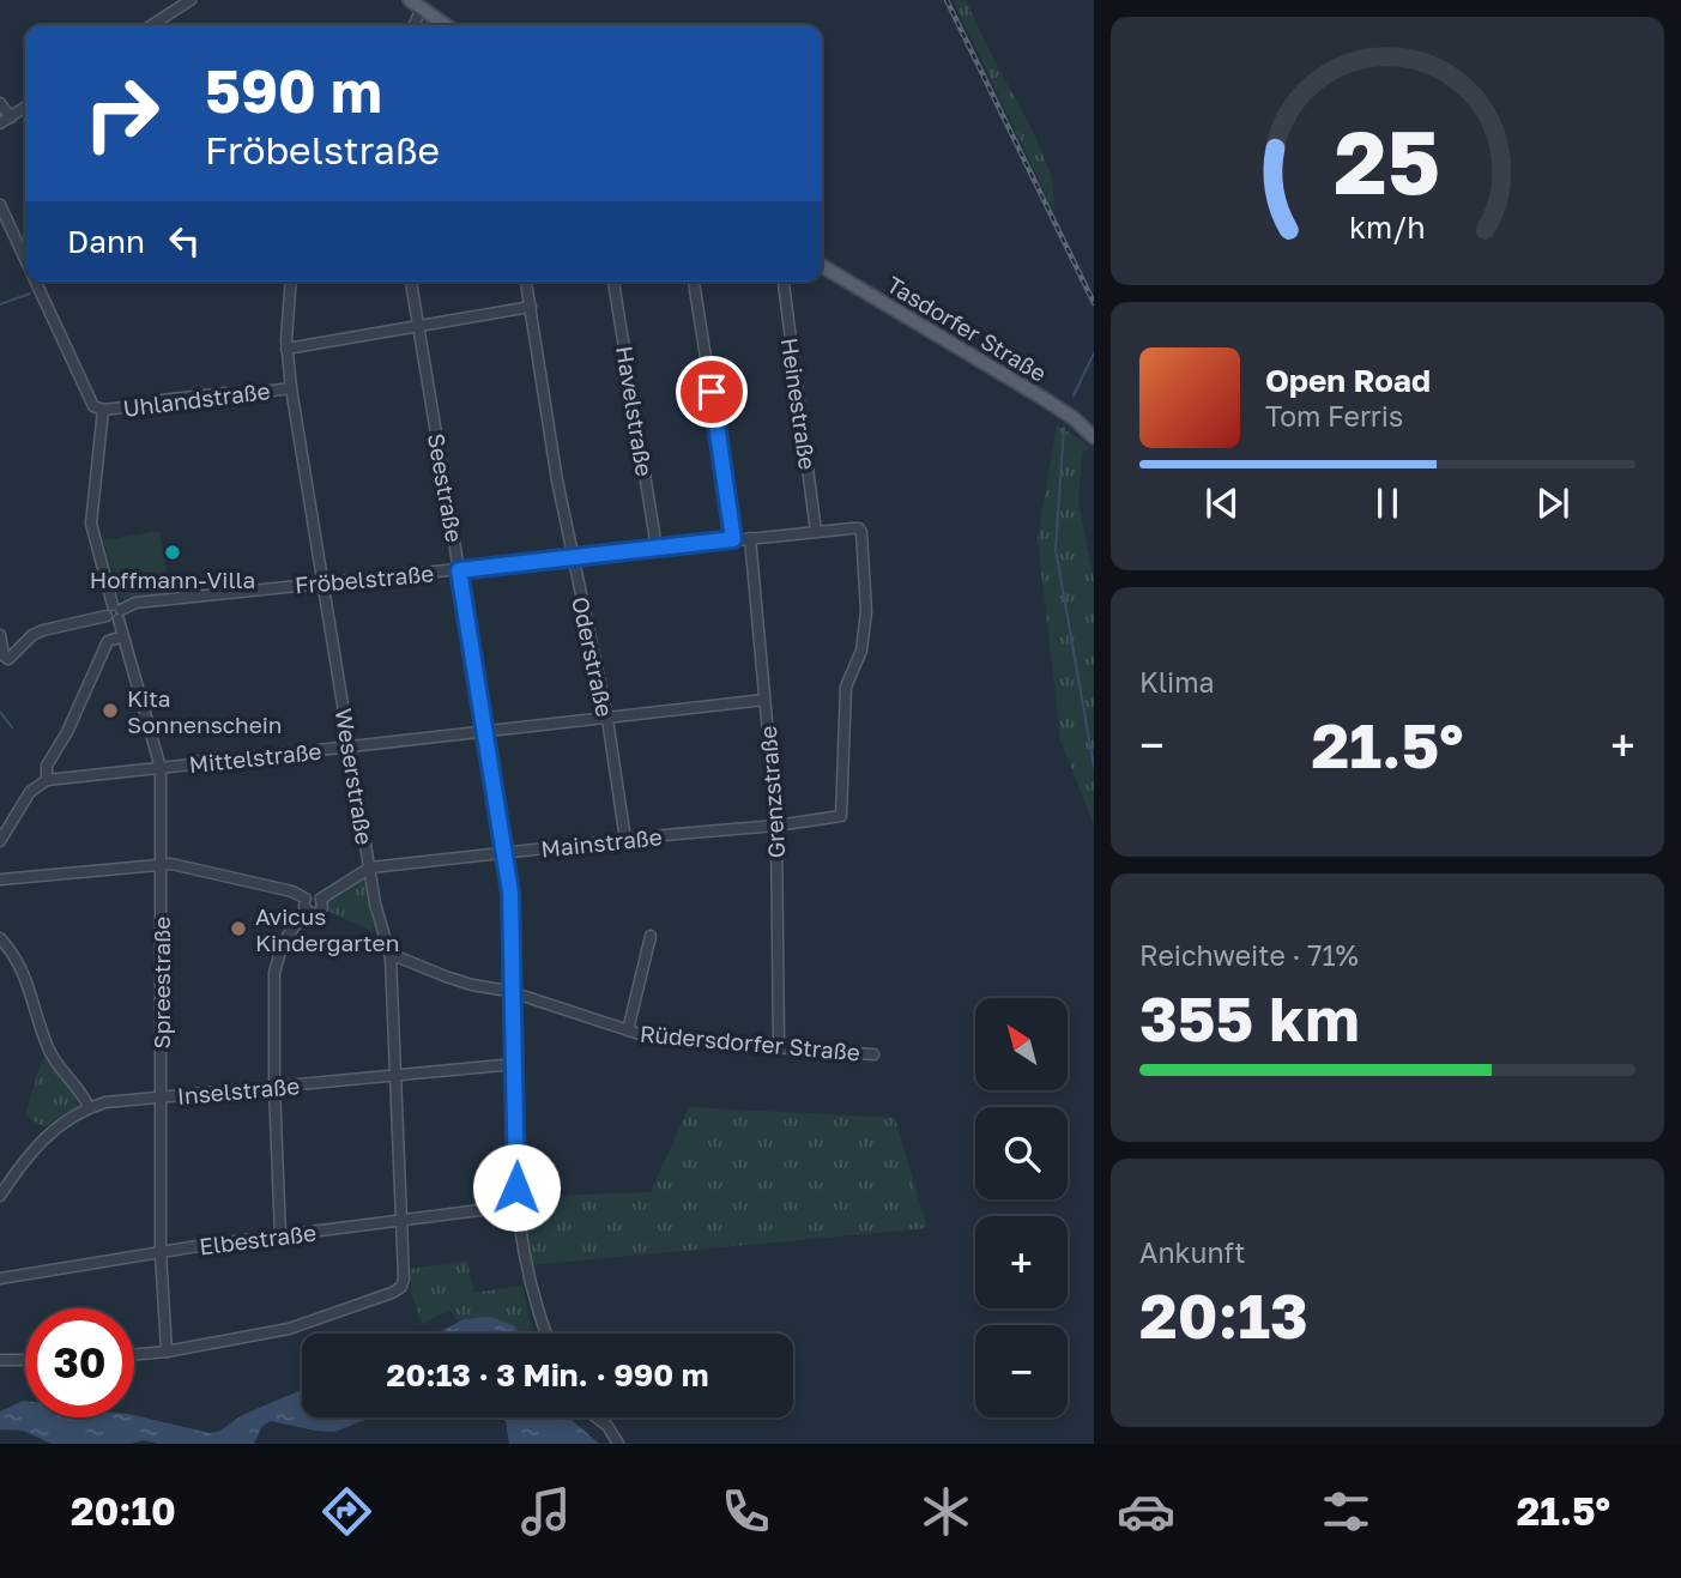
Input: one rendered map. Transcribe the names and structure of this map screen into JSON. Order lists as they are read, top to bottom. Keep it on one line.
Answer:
{"streets":{"main road":["Tasdorfer Straße"],"street":["Uhlandstraße","Heinestraße","Havelstraße","Seestraße","Fröbelstraße","Oderstraße","Mittelstraße","Weserstraße","Grenzstraße","Mainstraße","Spreestraße","Rüdersdorfer Straße","Inselstraße","Elbestraße"]},"crossings":[["Uhlandstraße","Weserstraße"],["Uhlandstraße","Spreestraße"],["Heinestraße","Fröbelstraße"],["Havelstraße","Fröbelstraße"],["Seestraße","Fröbelstraße"],["Seestraße","Mittelstraße"],["Seestraße","Mainstraße"],["Seestraße","Rüdersdorfer Straße"],["Seestraße","Inselstraße"],["Seestraße","Elbestraße"],["Fröbelstraße","Oderstraße"],["Fröbelstraße","Weserstraße"],["Fröbelstraße","Grenzstraße"],["Fröbelstraße","Mainstraße"],["Fröbelstraße","Spreestraße"],["Oderstraße","Mittelstraße"],["Oderstraße","Mainstraße"],["Mittelstraße","Weserstraße"],["Mittelstraße","Grenzstraße"],["Mittelstraße","Spreestraße"],["Weserstraße","Mainstraße"],["Weserstraße","Spreestraße"],["Weserstraße","Rüdersdorfer Straße"],["Weserstraße","Inselstraße"],["Weserstraße","Elbestraße"],["Grenzstraße","Mainstraße"],["Grenzstraße","Rüdersdorfer Straße"],["Spreestraße","Inselstraße"],["Spreestraße","Elbestraße"]],"places":["Hoffmann-Villa","Kita Sonnenschein","Avicus Kindergarten"],"north":"top left","page":{"turn":["590 m","Fröbelstraße"],"then":"Dann","song":["Open Road","Tom Ferris"],"tile":["Klima",["Reichweite · 71%","355 km"],["Ankunft","20:13"]],"heat":["−","21.5°","+"],"map_buttons":["+","−"],"limit":"30","trip":"20:13 · 3 Min. · 990 m","tabs":["20:10","21.5°"],"gauge":["25","km/h"]}}
